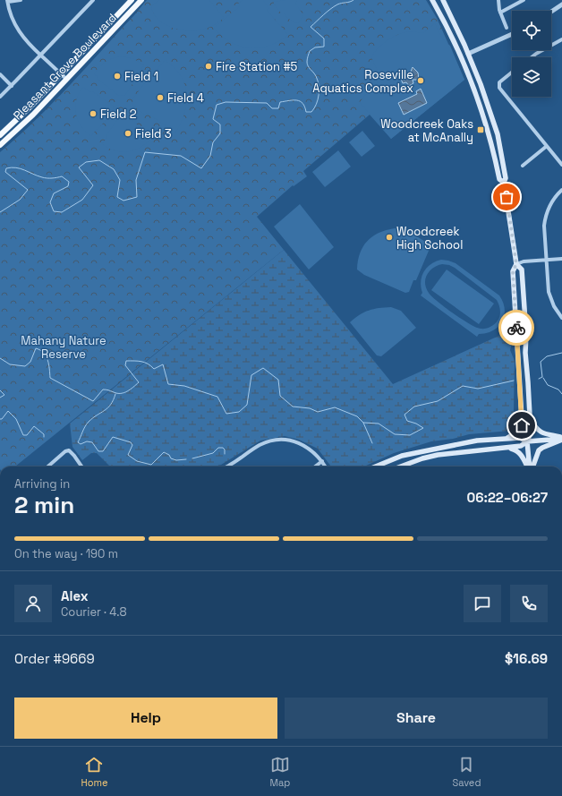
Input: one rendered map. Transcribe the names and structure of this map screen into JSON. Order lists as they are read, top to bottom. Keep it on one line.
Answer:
{"streets":{"main road":["Pleasant Grove Boulevard"]},"parks":["Mahany Nature Reserve"],"places":{"other":["Fire Station #5","Field 1","Roseville Aquatics Complex","Field 4","Field 2","Field 3","Woodcreek High School"],"transit":["Woodcreek Oaks at McAnally"]},"page":{"heading":["2 min","Arriving in","06:22–06:27"],"panel":["Alex","Courier · 4.8","Order #9669","$16.69"],"bar":"On the way · 190 m","buttons":["Help","Share"],"tabs":["Home","Map","Saved"]}}
